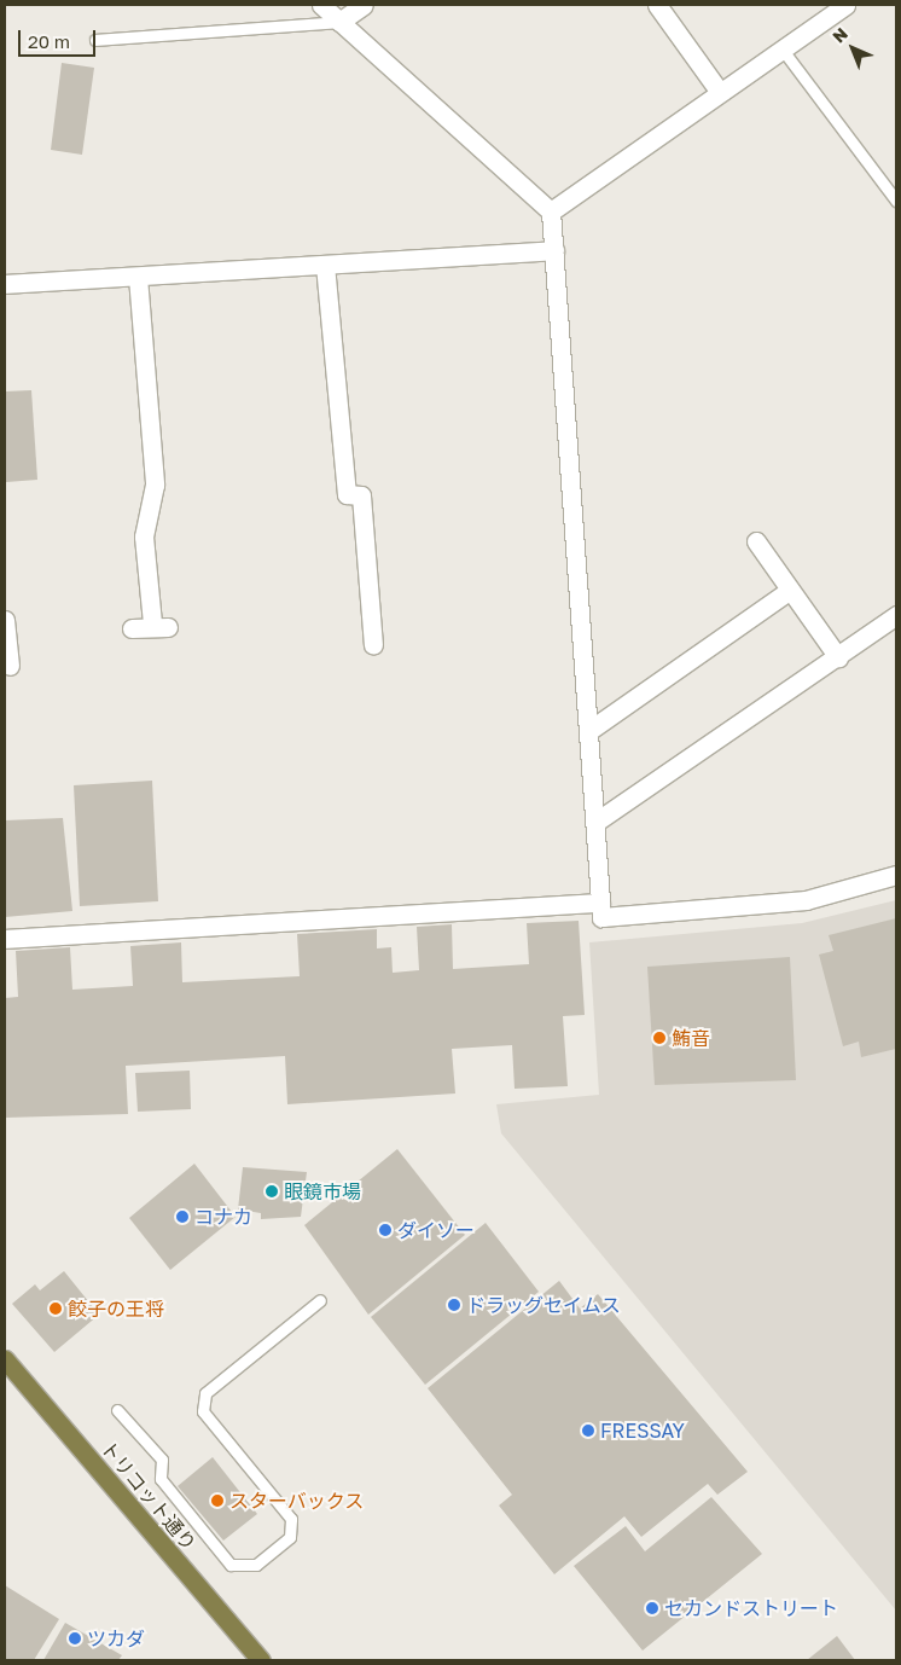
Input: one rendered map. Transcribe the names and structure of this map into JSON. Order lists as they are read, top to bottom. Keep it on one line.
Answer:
{"streets":{"highway":["トリコット通り"]},"places":["鮪音","眼鏡市場","コナカ","ダイソー","ドラッグセイムス","餃子の王将","FRESSAY","スターバックス","セカンドストリート","ツカダ"],"scale_bar":"20 m","north":"top left"}
